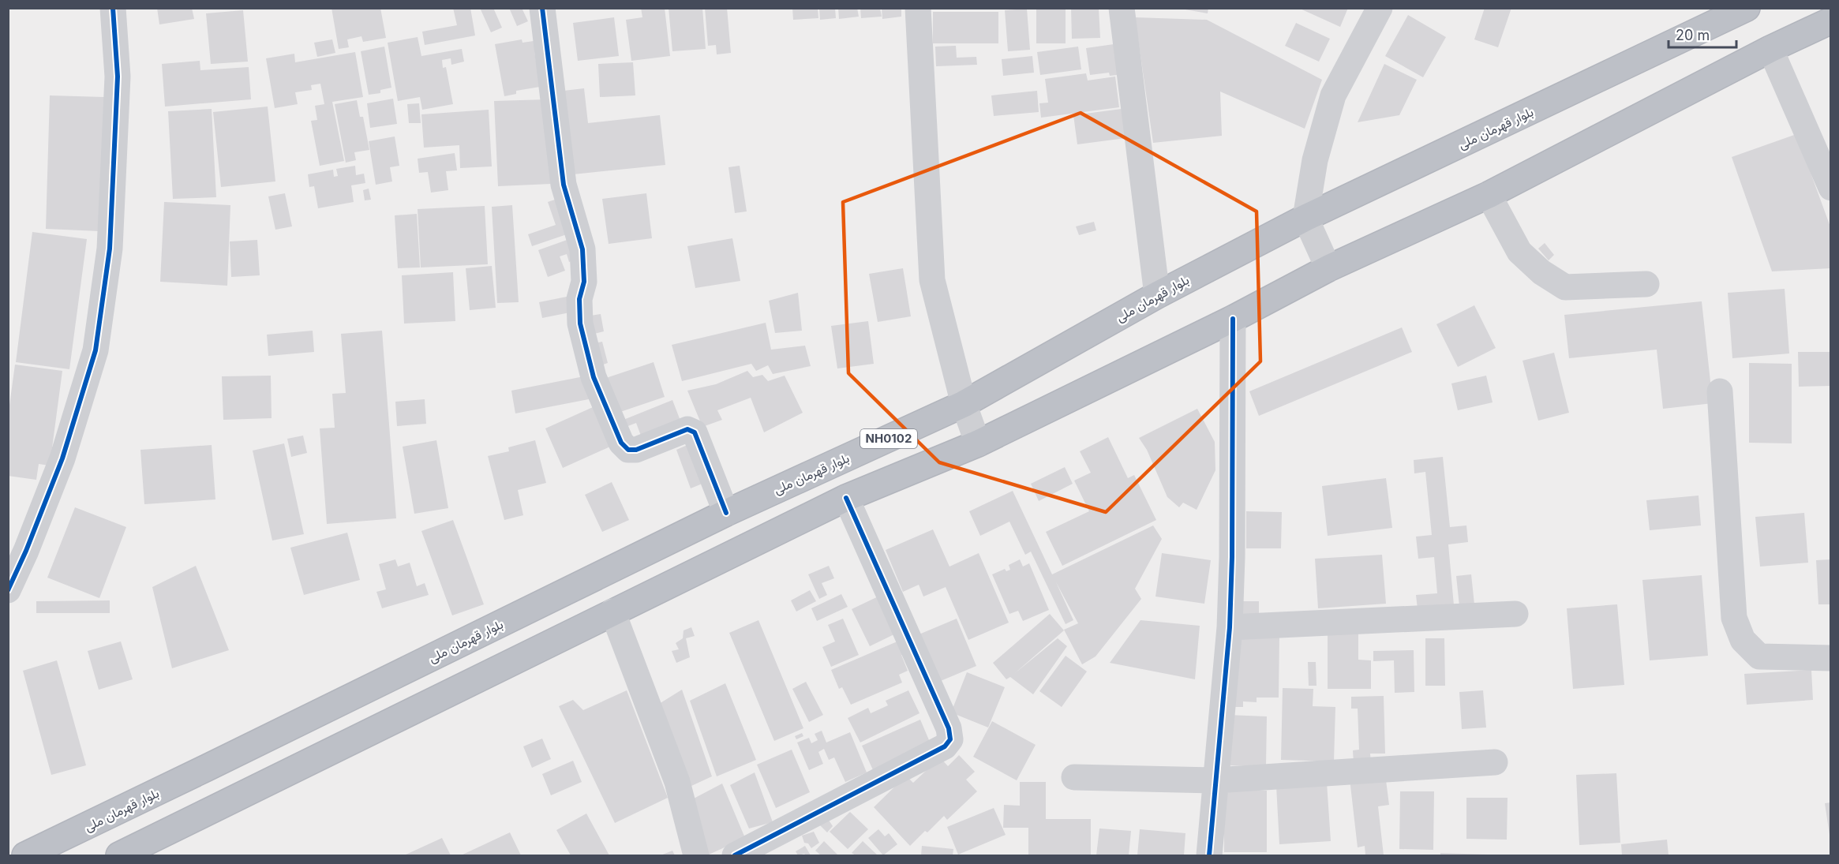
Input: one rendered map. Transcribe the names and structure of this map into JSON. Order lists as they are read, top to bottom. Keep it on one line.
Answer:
{"streets":{"highway":["بلوار قهرمان ملی","NH0102"]},"scale_bar":"20 m"}
